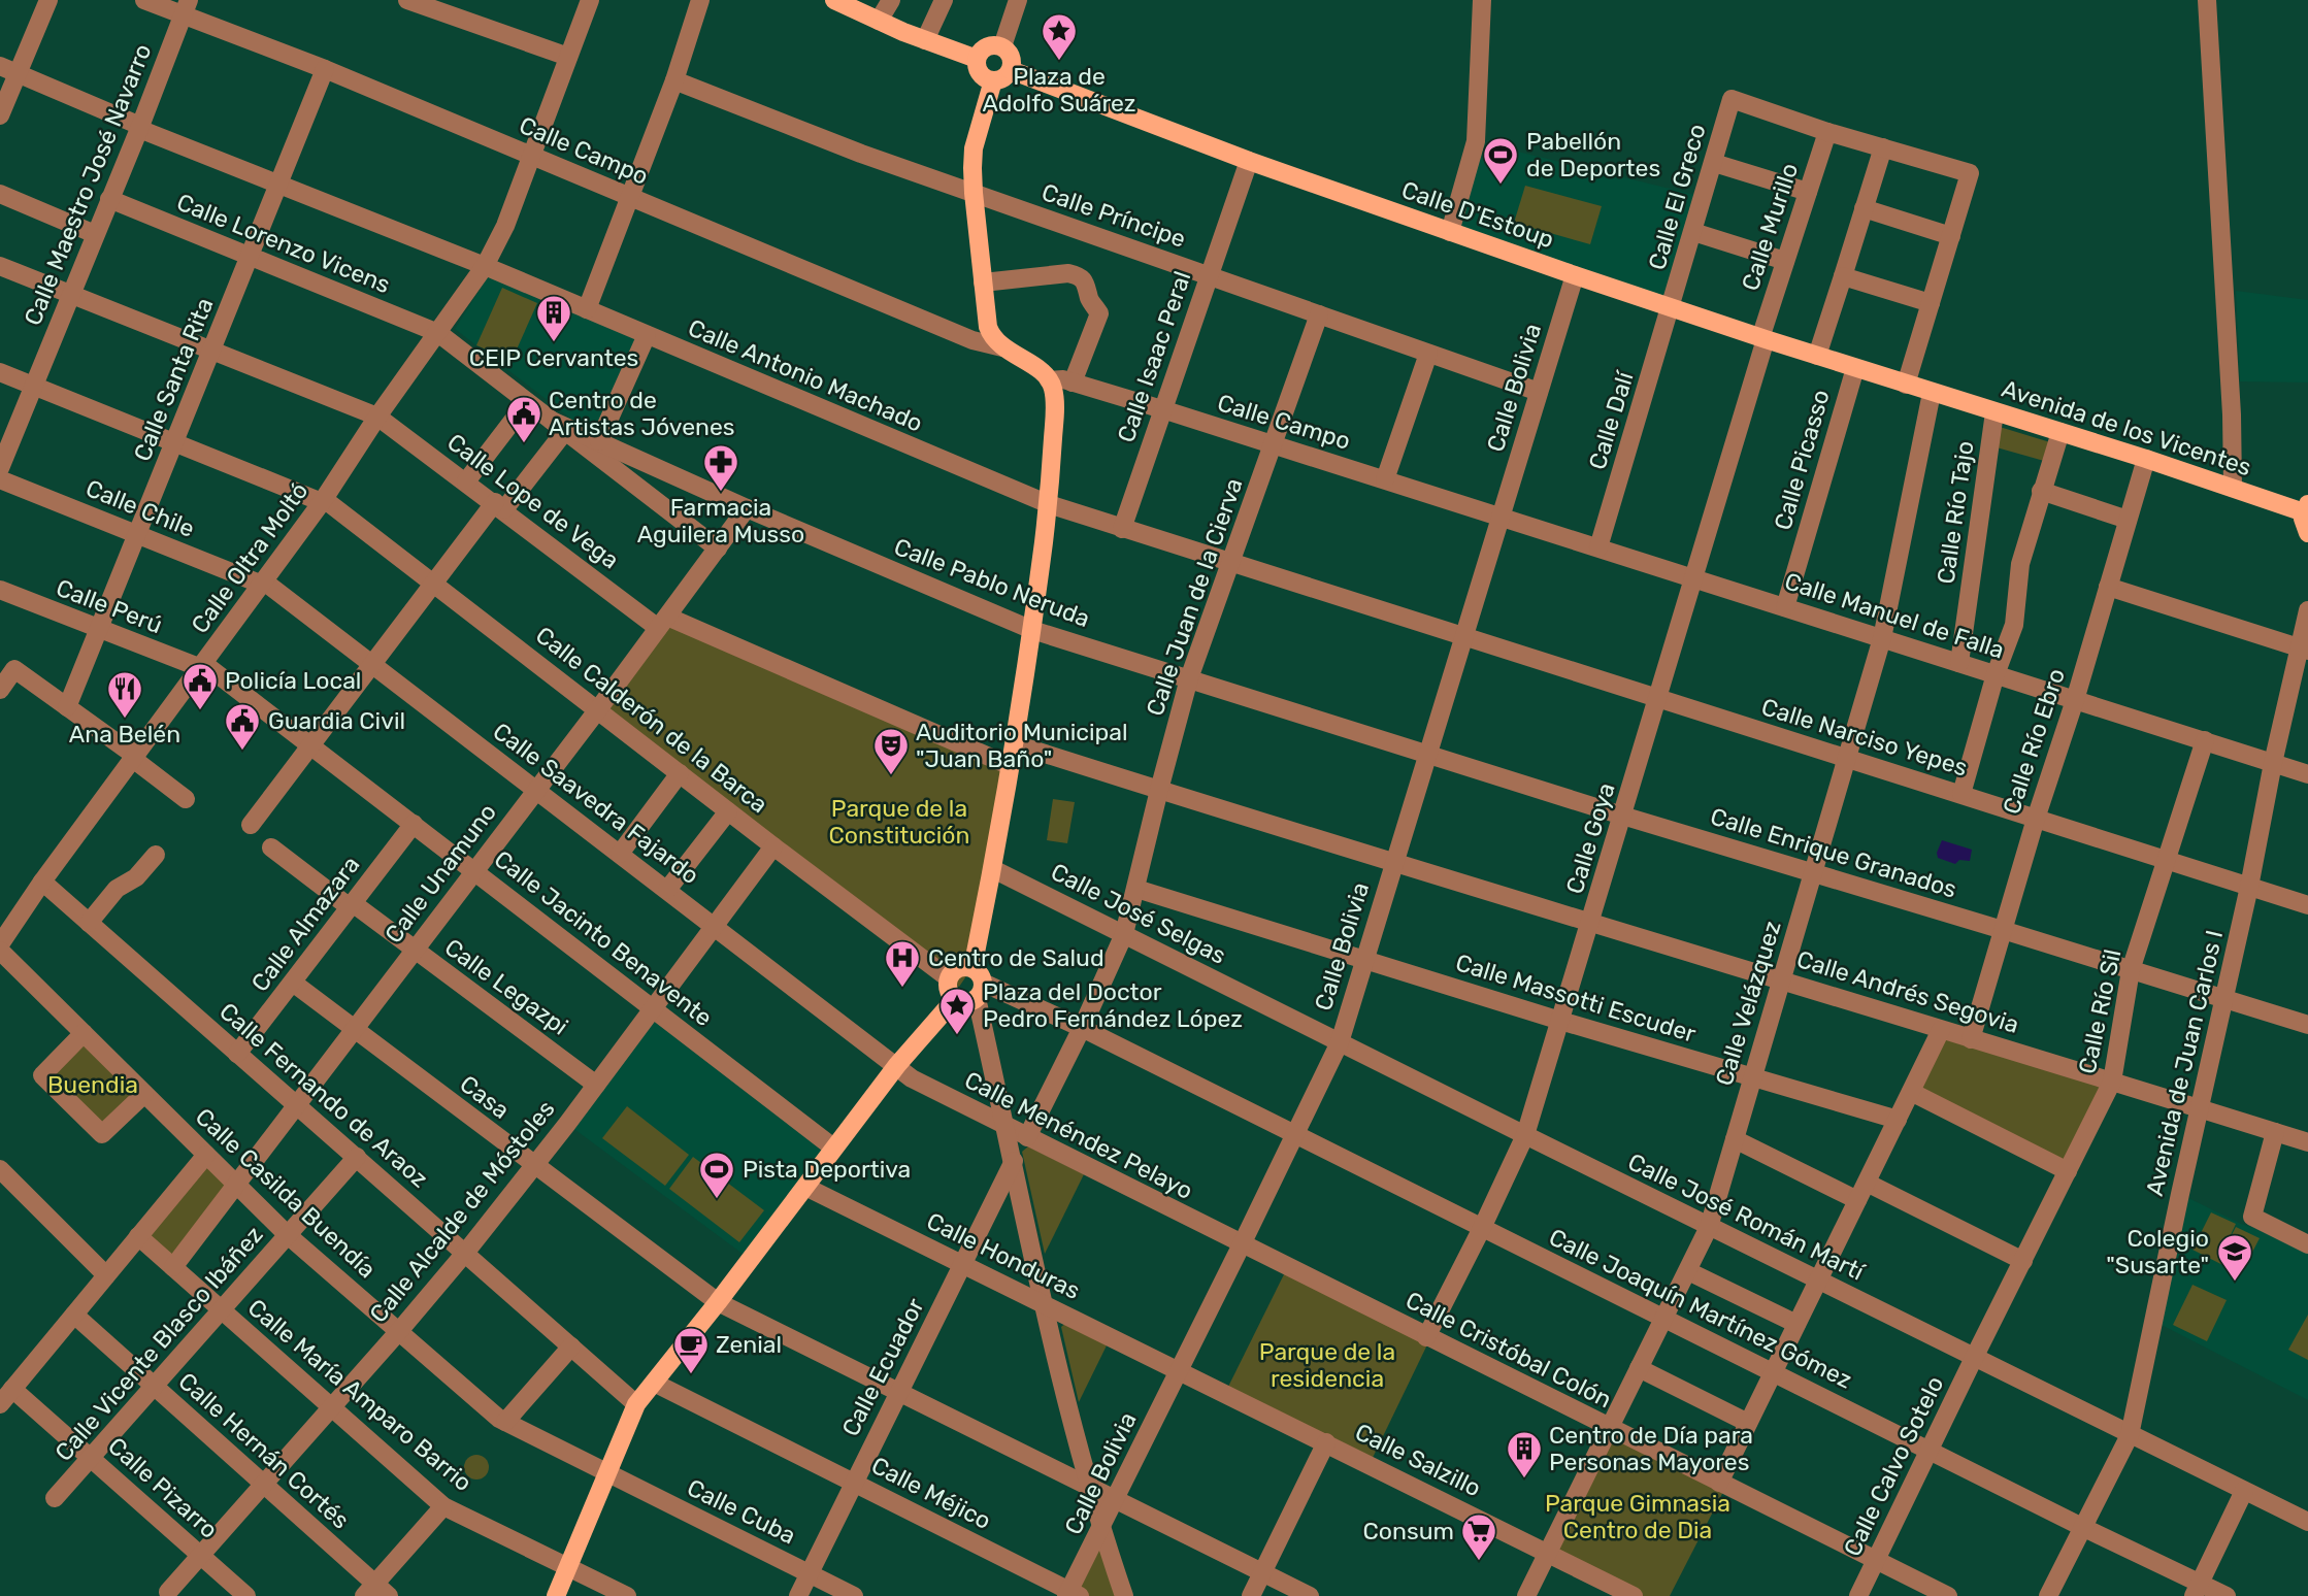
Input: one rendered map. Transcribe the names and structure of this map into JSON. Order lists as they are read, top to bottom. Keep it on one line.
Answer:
{"streets":{"main road":["Calle D'Estoup","Avenida de los Vicentes"],"street":["Calle Campo","Calle Maestro José Navarro","Calle El Greco","Calle Príncipe","Calle Murillo","Calle Lorenzo Vicens","Calle Isaac Peral","Calle Antonio Machado","Calle Santa Rita","Calle Bolivia","Calle Dalí","Calle Picasso","Calle Lope de Vega","Calle Chile","Calle Río Tajo","Calle Oltra Moltó","Calle Pablo Neruda","Calle Juan de la Cierva","Calle Perú","Calle Manuel de Falla","Calle Calderón de la Barca","Calle Narciso Yepes","Calle Río Ebro","Calle Saavedra Fajardo","Calle Goya","Calle Enrique Granados","Calle Unamuno","Calle José Selgas","Calle Almazara","Calle Jacinto Benavente","Calle Legazpi","Calle Andrés Segovia","Calle Massotti Escuder","Calle Velázquez","Calle Río Sil","Avenida de Juan Carlos I","Calle Fernando de Araoz","Casa","Calle Menéndez Pelayo","Calle Casilda Buendía","Calle Alcalde de Móstoles","Calle José Román Martí","Calle Honduras","Calle Joaquín Martínez Gómez","Calle Vicente Blasco Ibáñez","Calle Cristóbal Colón","Calle Ecuador","Calle María Amparo Barrio","Calle Hernán Cortés","Calle Salzillo","Calle Calvo Sotelo","Calle Pizarro","Calle Méjico","Calle Cuba"]},"crossings":[["Calle Campo","Calle Maestro José Navarro"],["Calle Campo","Calle Isaac Peral"],["Calle Campo","Calle Santa Rita"],["Calle Campo","Calle Bolivia"],["Calle Campo","Calle Oltra Moltó"],["Calle Campo","Calle Juan de la Cierva"],["Calle Campo","Calle Manuel de Falla"],["Calle Maestro José Navarro","Calle Lorenzo Vicens"],["Calle Maestro José Navarro","Calle Antonio Machado"],["Calle Maestro José Navarro","Calle Lope de Vega"],["Calle Maestro José Navarro","Calle Calderón de la Barca"],["Calle El Greco","Calle D'Estoup"],["Calle El Greco","Calle Murillo"],["Calle El Greco","Calle Dalí"],["Calle D'Estoup","Calle Murillo"],["Calle D'Estoup","Calle Isaac Peral"],["Calle D'Estoup","Calle Bolivia"],["Calle D'Estoup","Calle Dalí"],["Calle D'Estoup","Avenida de los Vicentes"],["Calle D'Estoup","Calle Picasso"],["Calle D'Estoup","Calle Goya"],["Calle D'Estoup","Calle Velázquez"],["Calle Príncipe","Calle Isaac Peral"],["Calle Príncipe","Calle Bolivia"],["Calle Príncipe","Calle Juan de la Cierva"],["Calle Murillo","Calle Goya"],["Calle Lorenzo Vicens","Calle Santa Rita"],["Calle Lorenzo Vicens","Calle Oltra Moltó"],["Calle Lorenzo Vicens","Calle Pablo Neruda"],["Calle Isaac Peral","Calle Antonio Machado"],["Calle Antonio Machado","Calle Santa Rita"],["Calle Antonio Machado","Calle Bolivia"],["Calle Antonio Machado","Calle Oltra Moltó"],["Calle Antonio Machado","Calle Juan de la Cierva"],["Calle Antonio Machado","Calle Narciso Yepes"],["Calle Santa Rita","Calle Lope de Vega"],["Calle Santa Rita","Calle Chile"],["Calle Santa Rita","Calle Perú"],["Calle Santa Rita","Calle Calderón de la Barca"],["Calle Bolivia","Calle Pablo Neruda"],["Calle Bolivia","Calle Manuel de Falla"],["Calle Bolivia","Calle Narciso Yepes"],["Calle Bolivia","Calle Enrique Granados"],["Calle Bolivia","Calle José Selgas"],["Calle Bolivia","Calle Andrés Segovia"],["Calle Bolivia","Calle Massotti Escuder"],["Calle Bolivia","Casa"],["Calle Bolivia","Calle Menéndez Pelayo"],["Calle Bolivia","Calle José Román Martí"],["Calle Bolivia","Calle Honduras"],["Calle Bolivia","Calle Joaquín Martínez Gómez"],["Calle Bolivia","Calle Cristóbal Colón"],["Calle Bolivia","Calle Salzillo"],["Calle Bolivia","Calle Méjico"],["Calle Dalí","Calle Manuel de Falla"],["Avenida de los Vicentes","Calle Río Tajo"],["Avenida de los Vicentes","Calle Río Ebro"],["Avenida de los Vicentes","Calle Velázquez"],["Calle Picasso","Calle Manuel de Falla"],["Calle Lope de Vega","Calle Oltra Moltó"],["Calle Lope de Vega","Calle Unamuno"],["Calle Chile","Calle Oltra Moltó"],["Calle Chile","Calle Saavedra Fajardo"],["Calle Río Tajo","Calle Manuel de Falla"],["Calle Oltra Moltó","Calle Perú"],["Calle Oltra Moltó","Calle Calderón de la Barca"],["Calle Oltra Moltó","Calle Saavedra Fajardo"],["Calle Oltra Moltó","Calle Jacinto Benavente"],["Calle Oltra Moltó","Calle Fernando de Araoz"],["Calle Oltra Moltó","Calle Casilda Buendía"],["Calle Pablo Neruda","Calle Juan de la Cierva"],["Calle Pablo Neruda","Calle Enrique Granados"],["Calle Pablo Neruda","Calle Unamuno"],["Calle Juan de la Cierva","Calle José Selgas"],["Calle Juan de la Cierva","Calle Andrés Segovia"],["Calle Juan de la Cierva","Calle Massotti Escuder"],["Calle Juan de la Cierva","Calle Menéndez Pelayo"],["Calle Juan de la Cierva","Calle Joaquín Martínez Gómez"],["Calle Perú","Calle Jacinto Benavente"],["Calle Manuel de Falla","Calle Río Ebro"],["Calle Manuel de Falla","Calle Goya"],["Calle Manuel de Falla","Calle Velázquez"],["Calle Manuel de Falla","Calle Río Sil"],["Calle Manuel de Falla","Avenida de Juan Carlos I"],["Calle Calderón de la Barca","Calle Unamuno"],["Calle Calderón de la Barca","Calle Alcalde de Móstoles"],["Calle Calderón de la Barca","Calle Joaquín Martínez Gómez"],["Calle Narciso Yepes","Calle Río Ebro"],["Calle Narciso Yepes","Calle Goya"],["Calle Narciso Yepes","Calle Velázquez"],["Calle Narciso Yepes","Calle Río Sil"],["Calle Narciso Yepes","Avenida de Juan Carlos I"],["Calle Río Ebro","Calle Enrique Granados"],["Calle Río Ebro","Calle Andrés Segovia"],["Calle Saavedra Fajardo","Calle Unamuno"],["Calle Saavedra Fajardo","Calle Menéndez Pelayo"],["Calle Saavedra Fajardo","Calle Alcalde de Móstoles"],["Calle Goya","Calle Enrique Granados"],["Calle Goya","Calle Andrés Segovia"],["Calle Goya","Calle Massotti Escuder"],["Calle Goya","Calle José Román Martí"],["Calle Goya","Calle Joaquín Martínez Gómez"],["Calle Goya","Calle Cristóbal Colón"],["Calle Enrique Granados","Calle Velázquez"],["Calle Enrique Granados","Calle Río Sil"],["Calle Enrique Granados","Avenida de Juan Carlos I"],["Calle Unamuno","Calle Jacinto Benavente"],["Calle Unamuno","Calle Legazpi"],["Calle Unamuno","Calle Fernando de Araoz"],["Calle Unamuno","Casa"],["Calle Unamuno","Calle Casilda Buendía"],["Calle Unamuno","Calle María Amparo Barrio"],["Calle José Selgas","Calle José Román Martí"],["Calle Almazara","Calle Jacinto Benavente"],["Calle Almazara","Calle Legazpi"],["Calle Almazara","Calle Fernando de Araoz"],["Calle Almazara","Casa"],["Calle Jacinto Benavente","Calle Alcalde de Móstoles"],["Calle Legazpi","Calle Alcalde de Móstoles"],["Calle Andrés Segovia","Calle Velázquez"],["Calle Andrés Segovia","Calle Río Sil"],["Calle Andrés Segovia","Avenida de Juan Carlos I"],["Calle Massotti Escuder","Calle Velázquez"],["Calle Velázquez","Calle José Román Martí"],["Calle Velázquez","Calle Joaquín Martínez Gómez"],["Calle Velázquez","Calle Cristóbal Colón"],["Calle Velázquez","Calle Salzillo"],["Calle Río Sil","Calle José Román Martí"],["Calle Río Sil","Calle Calvo Sotelo"],["Avenida de Juan Carlos I","Calle José Román Martí"],["Avenida de Juan Carlos I","Calle Joaquín Martínez Gómez"],["Calle Fernando de Araoz","Calle Alcalde de Móstoles"],["Calle Fernando de Araoz","Calle Vicente Blasco Ibáñez"],["Casa","Calle Alcalde de Móstoles"],["Casa","Calle Ecuador"],["Calle Menéndez Pelayo","Calle Cristóbal Colón"],["Calle Casilda Buendía","Calle Alcalde de Móstoles"],["Calle Casilda Buendía","Calle Vicente Blasco Ibáñez"],["Calle Casilda Buendía","Calle Cuba"],["Calle Alcalde de Móstoles","Calle María Amparo Barrio"],["Calle Alcalde de Móstoles","Calle Hernán Cortés"],["Calle Alcalde de Móstoles","Calle Pizarro"],["Calle José Román Martí","Calle Calvo Sotelo"],["Calle Honduras","Calle Ecuador"],["Calle Honduras","Calle Salzillo"],["Calle Joaquín Martínez Gómez","Calle Calvo Sotelo"],["Calle Vicente Blasco Ibáñez","Calle María Amparo Barrio"],["Calle Vicente Blasco Ibáñez","Calle Hernán Cortés"],["Calle Vicente Blasco Ibáñez","Calle Pizarro"],["Calle Cristóbal Colón","Calle Calvo Sotelo"],["Calle Ecuador","Calle Méjico"],["Calle Ecuador","Calle Cuba"]],"parks":["Parque de la Constitución","Buendia","Parque de la residencia","Parque Gimnasia Centro de Dia"],"places":{"place":["Plaza de Adolfo Suárez","Plaza del Doctor Pedro Fernández López"],"sports":["Pabellón de Deportes","Pista Deportiva"],"building":["CEIP Cervantes","Centro de Día para Personas Mayores"],"public building":["Centro de Artistas Jóvenes","Policía Local","Guardia Civil"],"pharmacy":["Farmacia Aguilera Musso"],"restaurant":["Ana Belén"],"theatre":["Auditorio Municipal \"Juan Baño\""],"hospital":["Centro de Salud"],"school or university":["Colegio \"Susarte\""],"cafe":["Zenial"],"supermarket":["Consum"]}}
